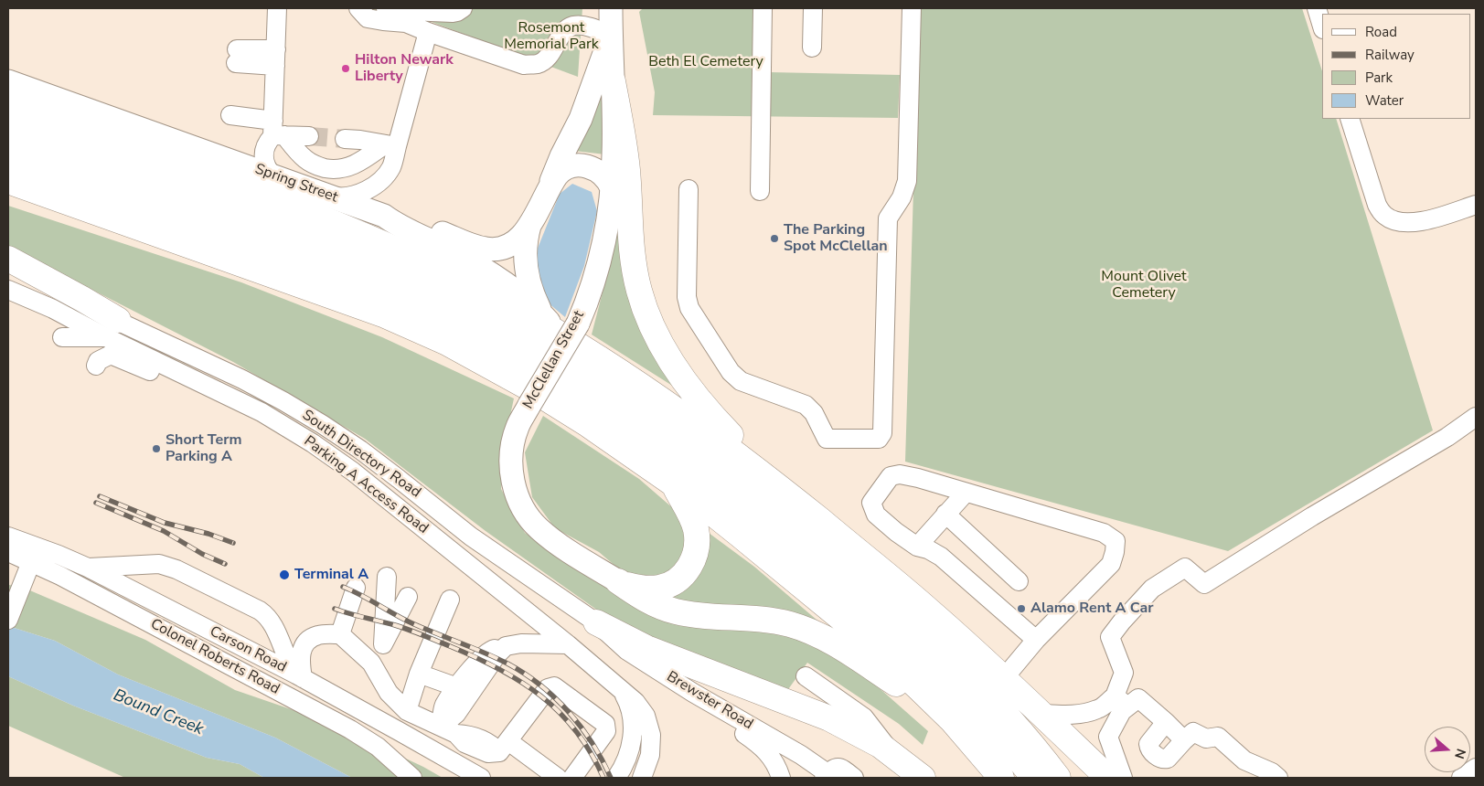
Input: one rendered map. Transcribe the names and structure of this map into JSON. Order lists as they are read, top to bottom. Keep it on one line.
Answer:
{"streets":{"main road":["Spring Street","McClellan Street"],"street":["South Directory Road","Parking A Access Road","Carson Road","Colonel Roberts Road","Brewster Road"]},"crossings":[["Spring Street","McClellan Street"],["South Directory Road","Parking A Access Road"],["South Directory Road","Brewster Road"]],"water":["Bound Creek"],"parks":["Rosemont Memorial Park","Beth El Cemetery","Mount Olivet Cemetery"],"places":["Hilton Newark Liberty","The Parking Spot McClellan","Short Term Parking A","Terminal A","Alamo Rent A Car"],"legend":["Road","Railway","Park","Water"],"north":"right"}
